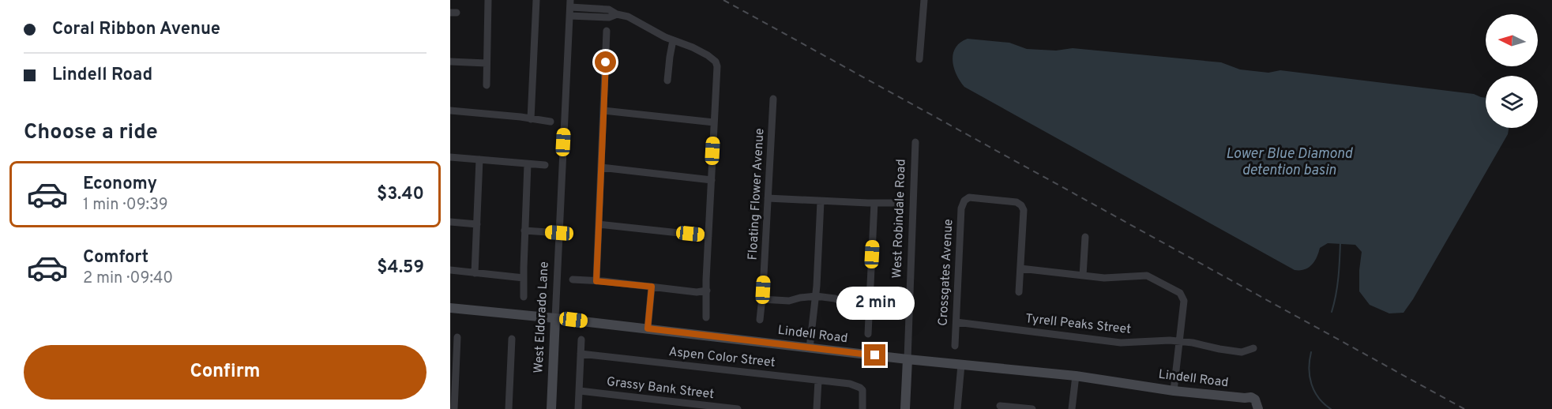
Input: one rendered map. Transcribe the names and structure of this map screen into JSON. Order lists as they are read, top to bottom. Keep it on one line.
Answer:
{"streets":{"street":["Floating Flower Avenue","West Robindale Road","Crossgates Avenue","West Eldorado Lane","Tyrell Peaks Street","Lindell Road","Aspen Color Street","Grassy Bank Street"]},"crossings":[["West Robindale Road","Lindell Road"],["Crossgates Avenue","Tyrell Peaks Street"],["West Eldorado Lane","Lindell Road"]],"water":["Lower Blue Diamond detention basin"],"north":"left","page":{"banner":["Coral Ribbon Avenue","Lindell Road"],"heading":"Choose a ride","list":[{"name":"Economy","note":"1 min · 09:39","value":"$3.40"},{"name":"Comfort","note":"2 min · 09:40","value":"$4.59"}],"bubble":"2 min","buttons":"Confirm"}}
